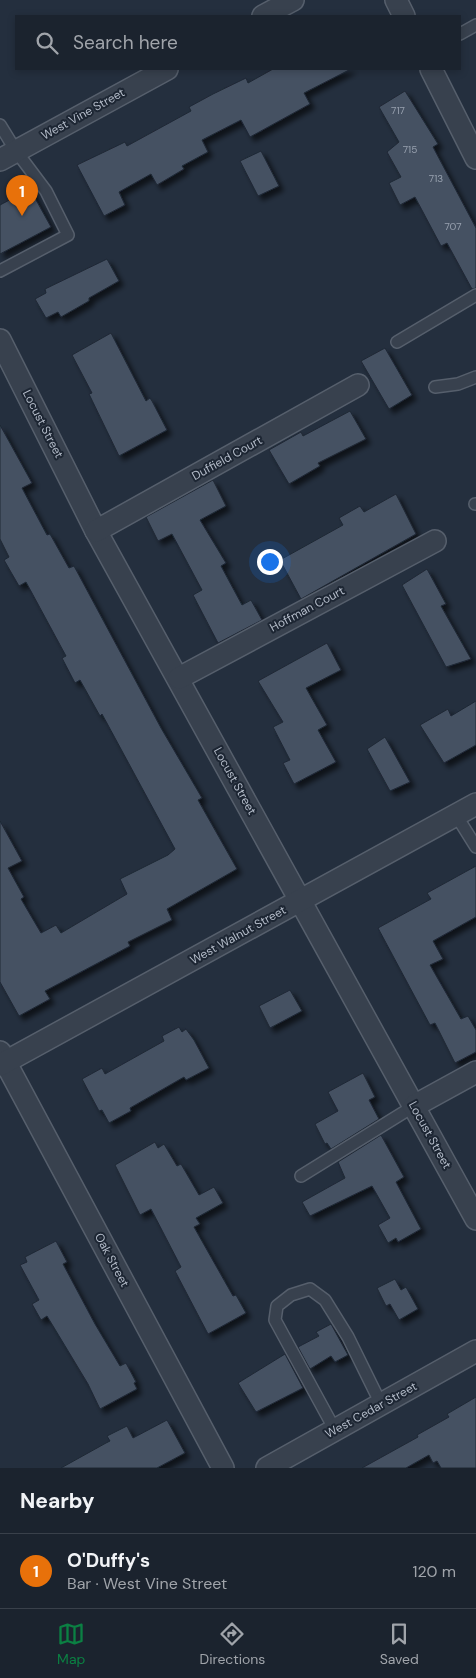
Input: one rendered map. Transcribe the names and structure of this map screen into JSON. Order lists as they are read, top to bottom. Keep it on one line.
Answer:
{"streets":{"street":["West Vine Street","Locust Street","Duffield Court","Hoffman Court","West Walnut Street","Oak Street","West Cedar Street"]},"crossings":[["Locust Street","Duffield Court"],["Locust Street","Hoffman Court"],["Locust Street","West Walnut Street"],["West Walnut Street","Oak Street"]],"house_numbers":["717","715","713","707"],"page":{"search":"Search here","pins":"1","heading":"Nearby","list":[{"mark":"1","name":"O'Duffy's","note":"Bar · West Vine Street","value":"120 m"}],"nav":["Map","Directions","Saved"]}}
